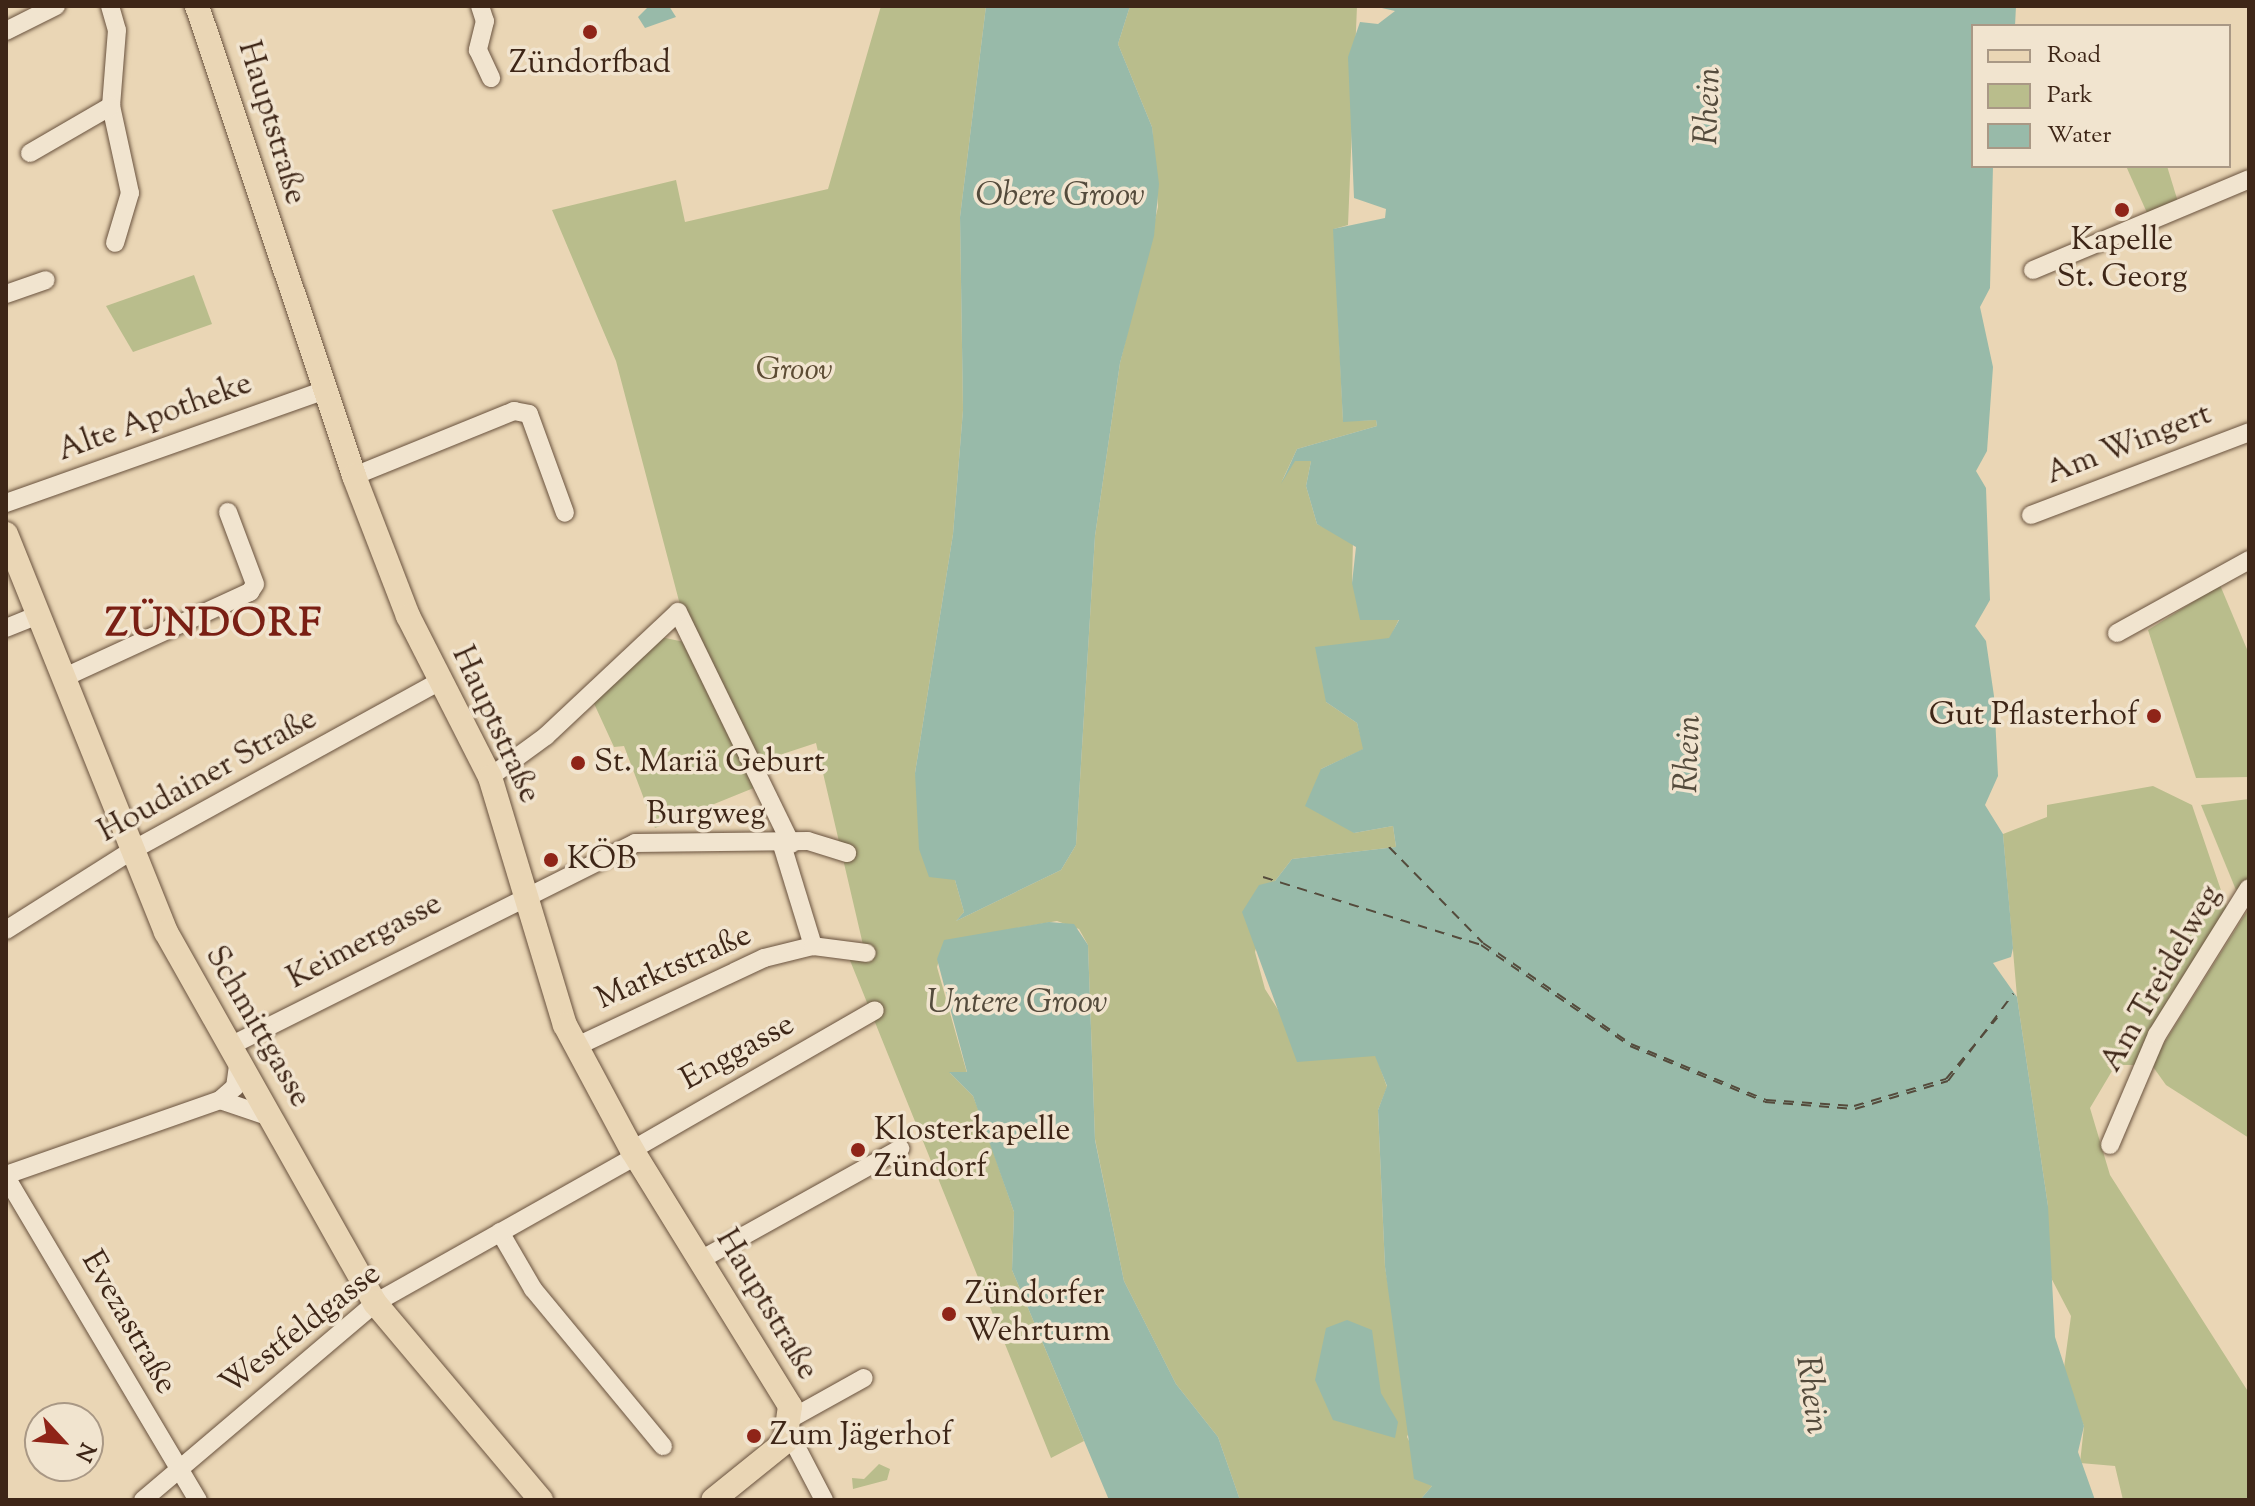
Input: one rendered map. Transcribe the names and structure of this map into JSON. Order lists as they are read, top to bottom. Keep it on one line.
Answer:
{"streets":{"main road":["Hauptstraße","Schmittgasse"],"street":["Alte Apotheke","Am Wingert","Houdainer Straße","Burgweg","Keimergasse","Marktstraße","Am Treidelweg","Enggasse","Evezastraße","Westfeldgasse"]},"crossings":[["Hauptstraße","Alte Apotheke"],["Hauptstraße","Houdainer Straße"],["Hauptstraße","Burgweg"],["Hauptstraße","Keimergasse"],["Hauptstraße","Marktstraße"],["Hauptstraße","Enggasse"],["Hauptstraße","Westfeldgasse"],["Houdainer Straße","Schmittgasse"],["Burgweg","Keimergasse"],["Keimergasse","Schmittgasse"],["Schmittgasse","Westfeldgasse"],["Enggasse","Westfeldgasse"],["Evezastraße","Westfeldgasse"]],"districts":["ZÜNDORF"],"water":["Rhein","Obere Groov","Untere Groov"],"parks":["Groov"],"places":["Zündorfbad","Kapelle St. Georg","Gut Pflasterhof","St. Mariä Geburt","KÖB","Klosterkapelle Zündorf","Zündorfer Wehrturm","Zum Jägerhof"],"legend":["Road","Park","Water"],"north":"bottom right"}
